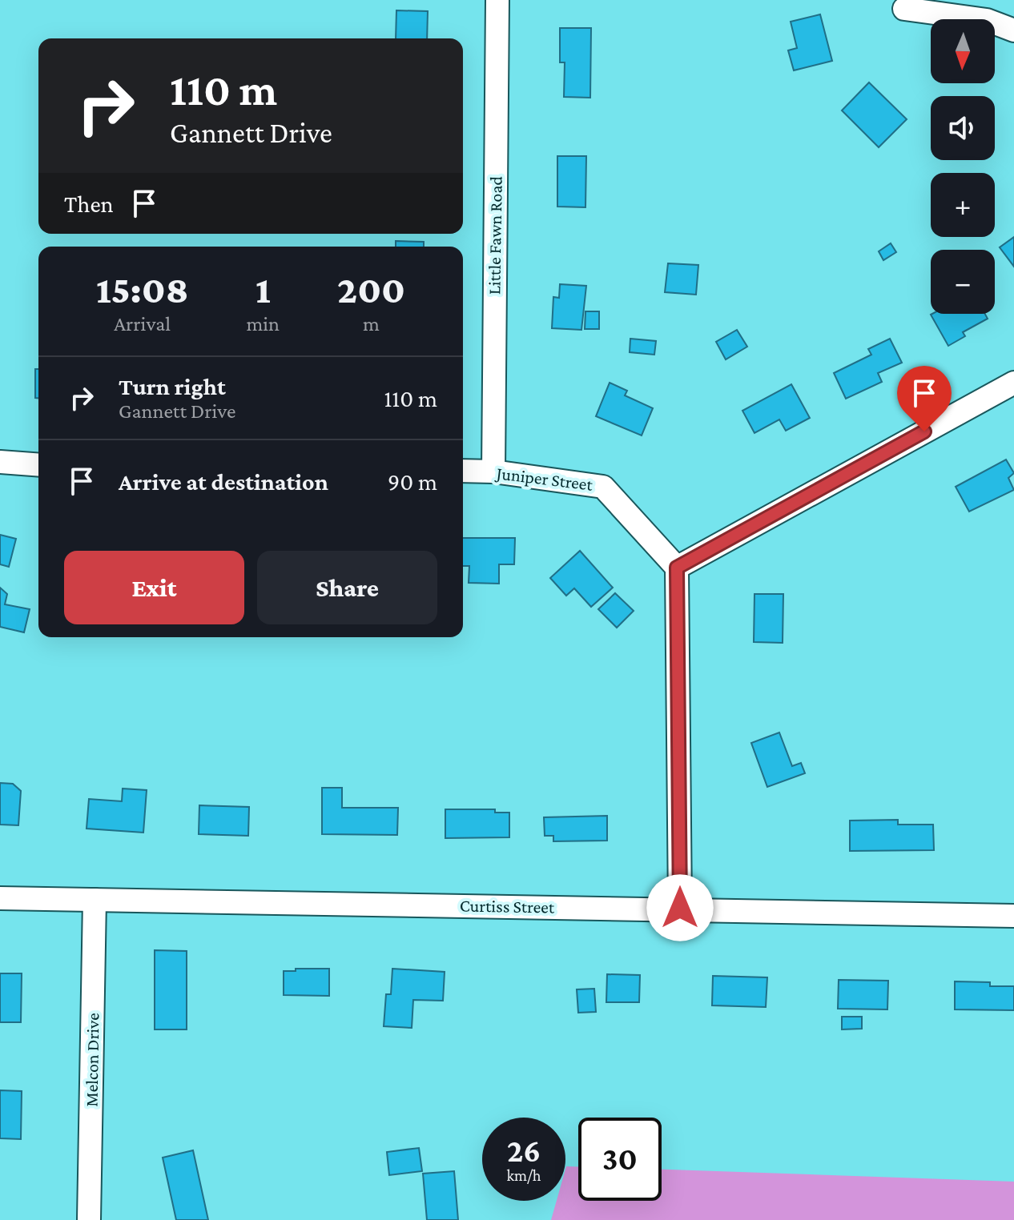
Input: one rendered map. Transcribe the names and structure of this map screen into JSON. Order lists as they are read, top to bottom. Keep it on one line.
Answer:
{"streets":{"street":["Little Fawn Road","Juniper Street","Curtiss Street","Melcon Drive"]},"crossings":[["Little Fawn Road","Juniper Street"],["Curtiss Street","Melcon Drive"]],"north":"bottom","page":{"map_buttons":["+","−"],"turn":["110 m","Gannett Drive"],"then":"Then","eta":["15:08","Arrival","1","min","200","m"],"list":[{"name":"Turn right","note":"Gannett Drive","value":"110 m"},{"name":"Arrive at destination","value":"90 m"}],"buttons":["Exit","Share"],"speed":"26 km/h","limit":"30"}}
